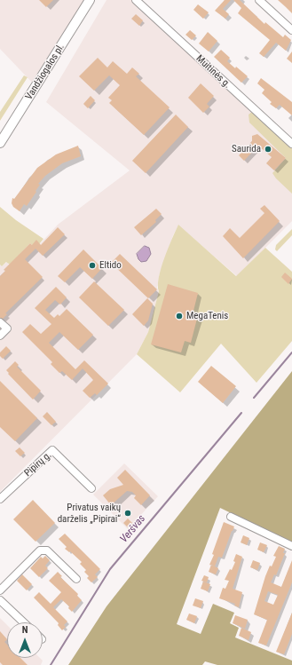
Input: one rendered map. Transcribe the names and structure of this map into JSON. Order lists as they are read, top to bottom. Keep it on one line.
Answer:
{"streets":{"main road":["Vandžiogalos pl."],"street":["Muitinės g.","Pipirų g."]},"water":["Veršvas"],"places":["Saurida","Eltido","MegaTenis","Privatus vaikų darželis „Pipirai“"],"north":"top"}
